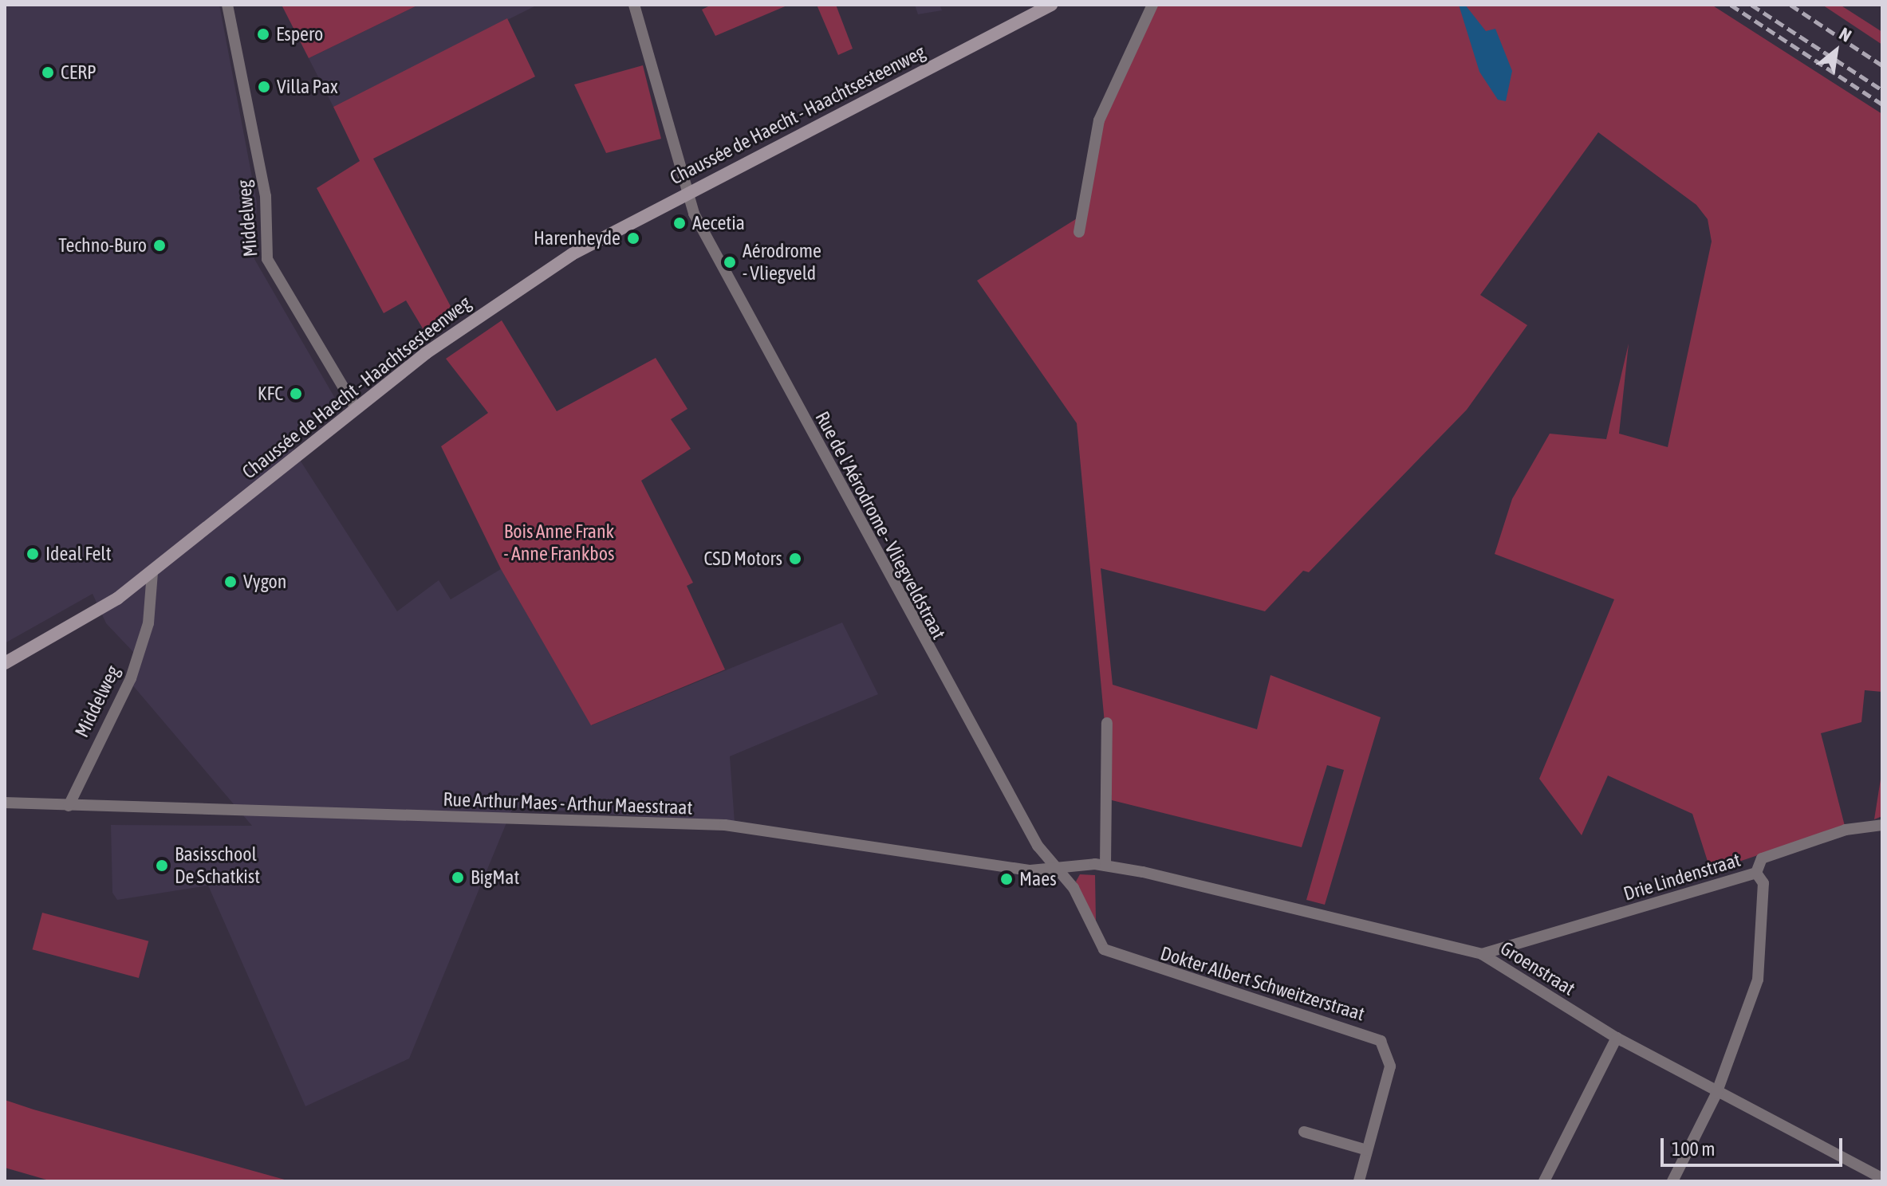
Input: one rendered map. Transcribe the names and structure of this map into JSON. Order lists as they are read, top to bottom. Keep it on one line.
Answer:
{"streets":{"main road":["Chaussée de Haecht - Haachtsesteenweg"],"street":["Middelweg","Rue de l'Aérodrome - Vliegveldstraat","Rue Arthur Maes - Arthur Maesstraat","Drie Lindenstraat","Groenstraat","Dokter Albert Schweitzerstraat"]},"crossings":[["Chaussée de Haecht - Haachtsesteenweg","Middelweg"],["Chaussée de Haecht - Haachtsesteenweg","Rue de l'Aérodrome - Vliegveldstraat"],["Middelweg","Rue Arthur Maes - Arthur Maesstraat"],["Rue de l'Aérodrome - Vliegveldstraat","Rue Arthur Maes - Arthur Maesstraat"],["Rue de l'Aérodrome - Vliegveldstraat","Dokter Albert Schweitzerstraat"],["Rue Arthur Maes - Arthur Maesstraat","Groenstraat"],["Drie Lindenstraat","Groenstraat"]],"parks":["Bois Anne Frank - Anne Frankbos"],"places":["Espero","CERP","Villa Pax","Aecetia","Harenheyde","Techno-Buro","Aérodrome - Vliegveld","KFC","Ideal Felt","CSD Motors","Vygon","Basisschool De Schatkist","BigMat","Maes"],"scale_bar":"100 m","north":"top right"}
